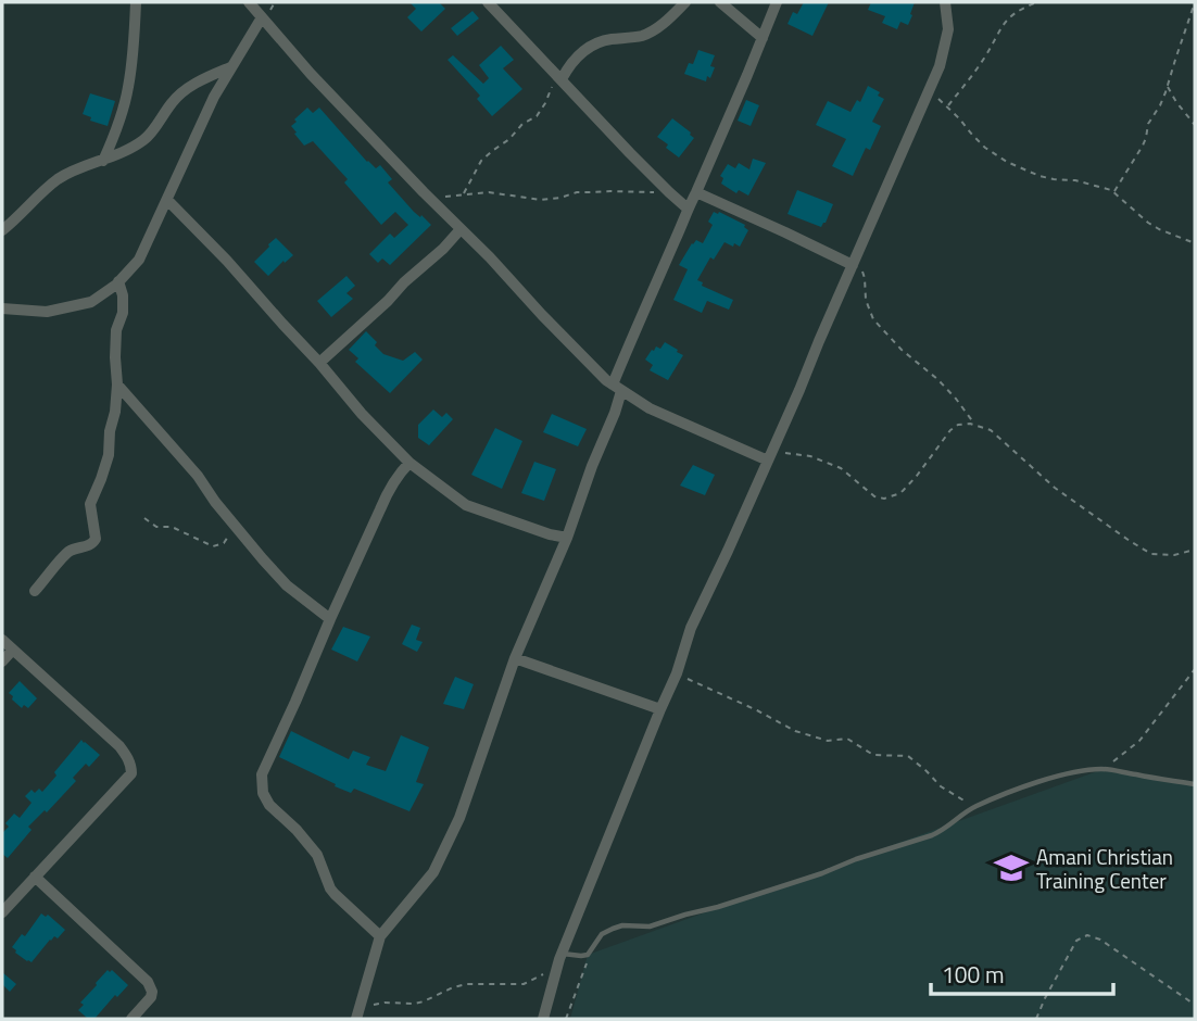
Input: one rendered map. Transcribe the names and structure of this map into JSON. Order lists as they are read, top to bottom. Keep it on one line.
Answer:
{"places":{"school or university":["Amani Christian Training Center"]},"scale_bar":"100 m"}
